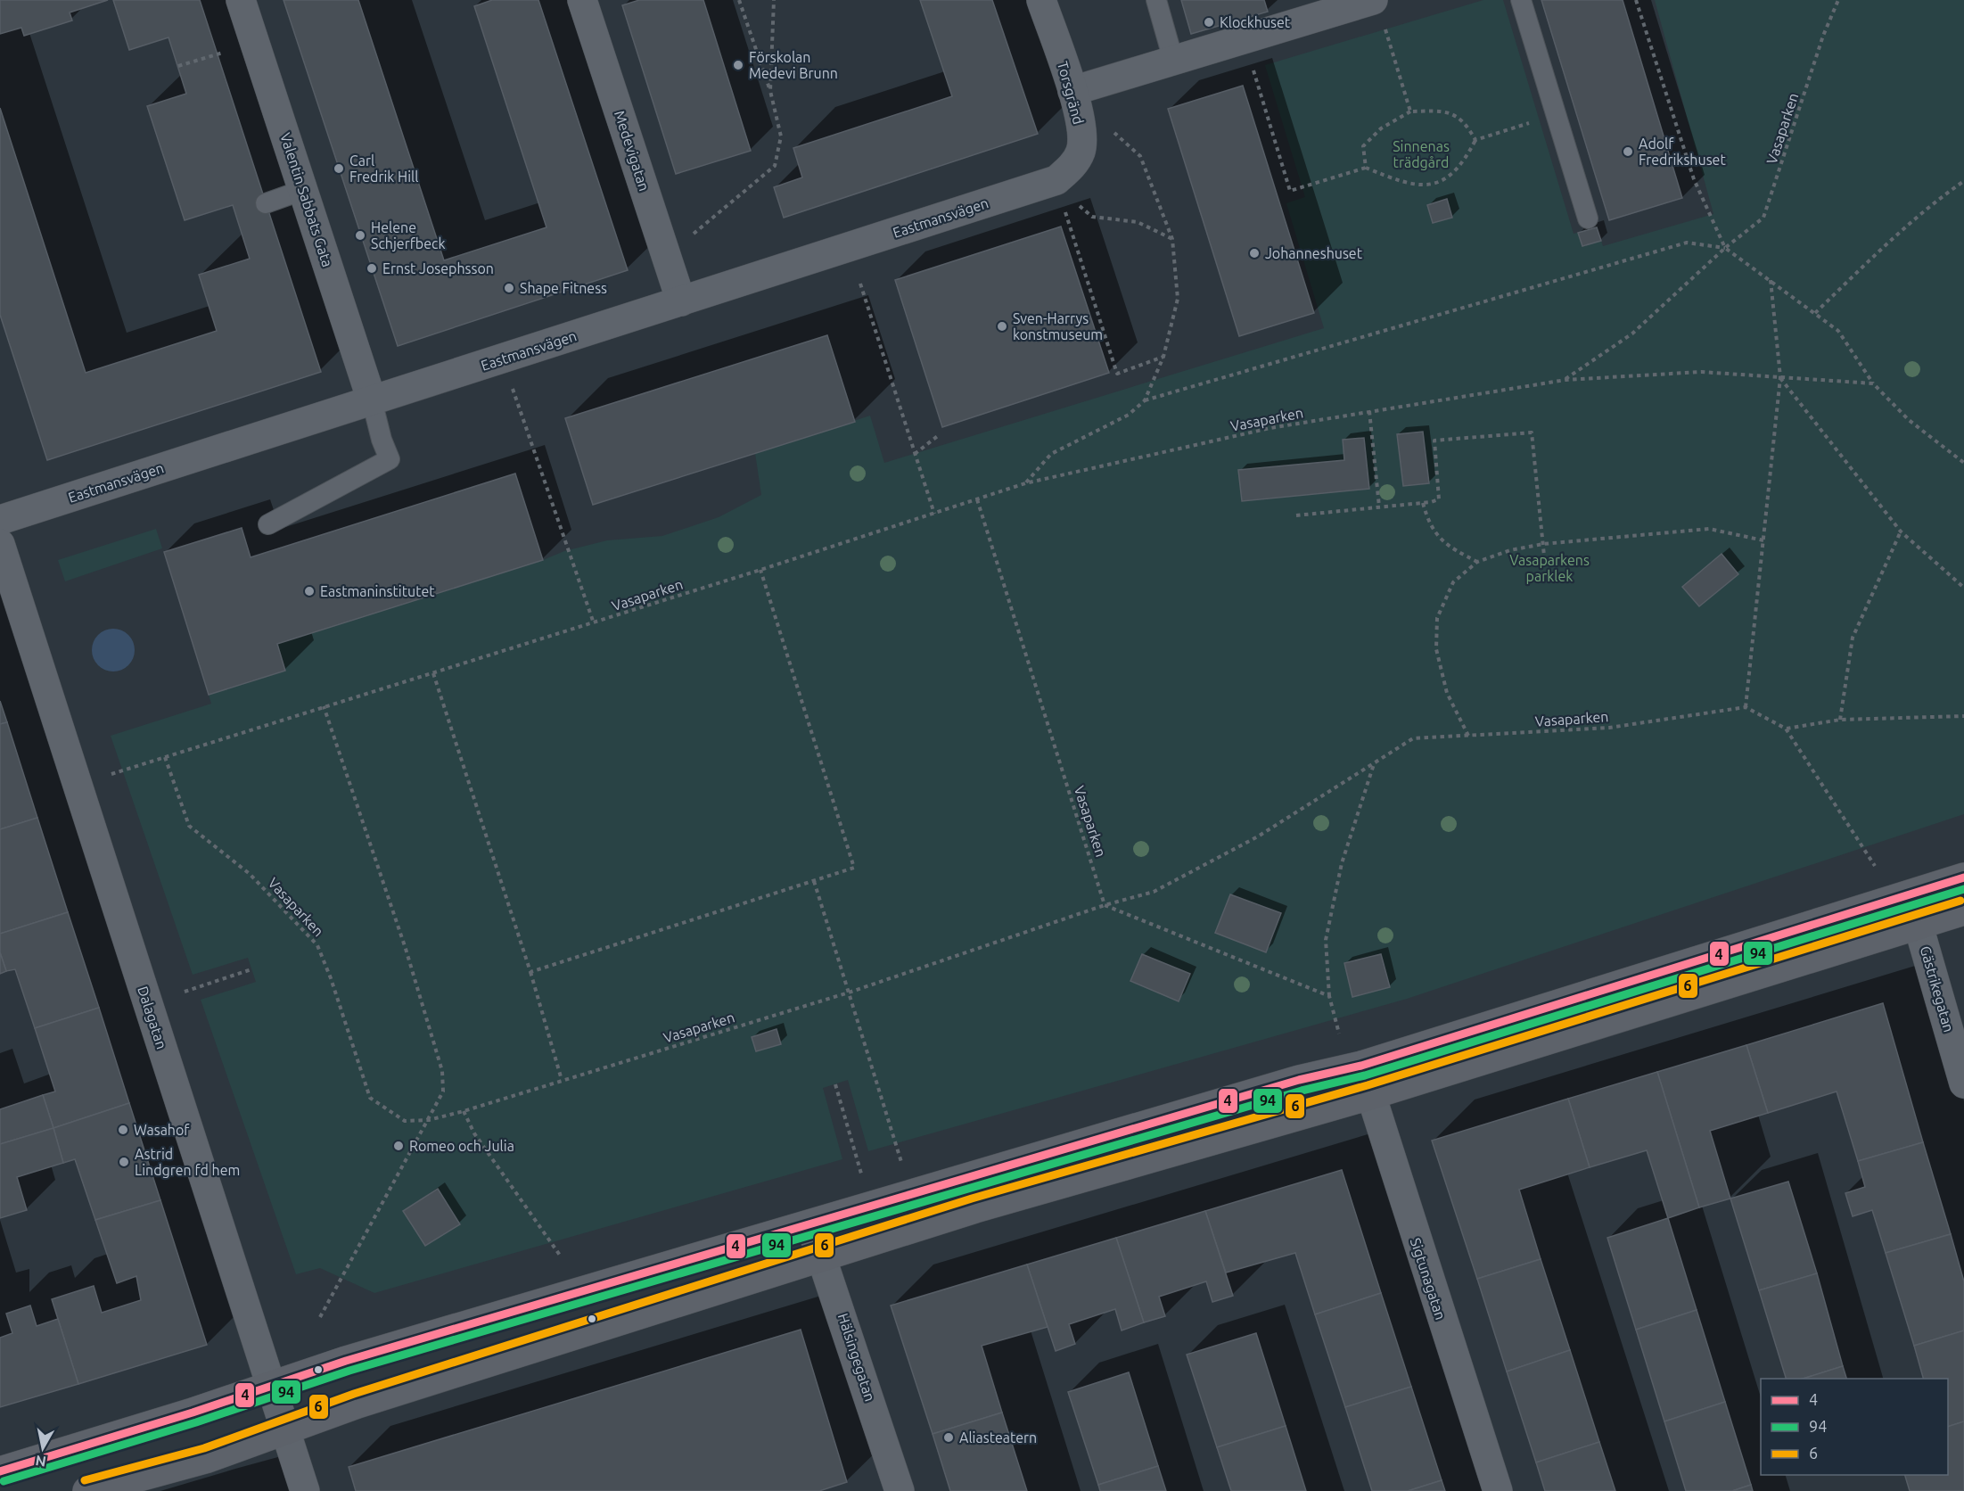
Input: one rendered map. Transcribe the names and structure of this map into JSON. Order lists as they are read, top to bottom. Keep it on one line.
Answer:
{"streets":{"street":["Torsgränd","Medevigatan","Valentin Sabbats Gata","Eastmansvägen","Gästrikegatan","Dalagatan","Sigtunagatan","Hälsingegatan"],"path":["Vasaparken"]},"crossings":[["Torsgränd","Eastmansvägen"],["Medevigatan","Eastmansvägen"],["Valentin Sabbats Gata","Eastmansvägen"]],"parks":["Sinnenas trädgård","Vasaparkens parklek"],"places":["Klockhuset","Förskolan Medevi Brunn","Adolf Fredrikshuset","Carl Fredrik Hill","Helene Schjerfbeck","Johanneshuset","Ernst Josephsson","Shape Fitness","Sven-Harrys konstmuseum","Eastmaninstitutet","Wasahof","Romeo och Julia","Astrid Lindgren fd hem","Aliasteatern"],"lines":["transit line 4","transit line 94","transit line 6"],"legend":["4","94","6"],"north":"bottom"}
